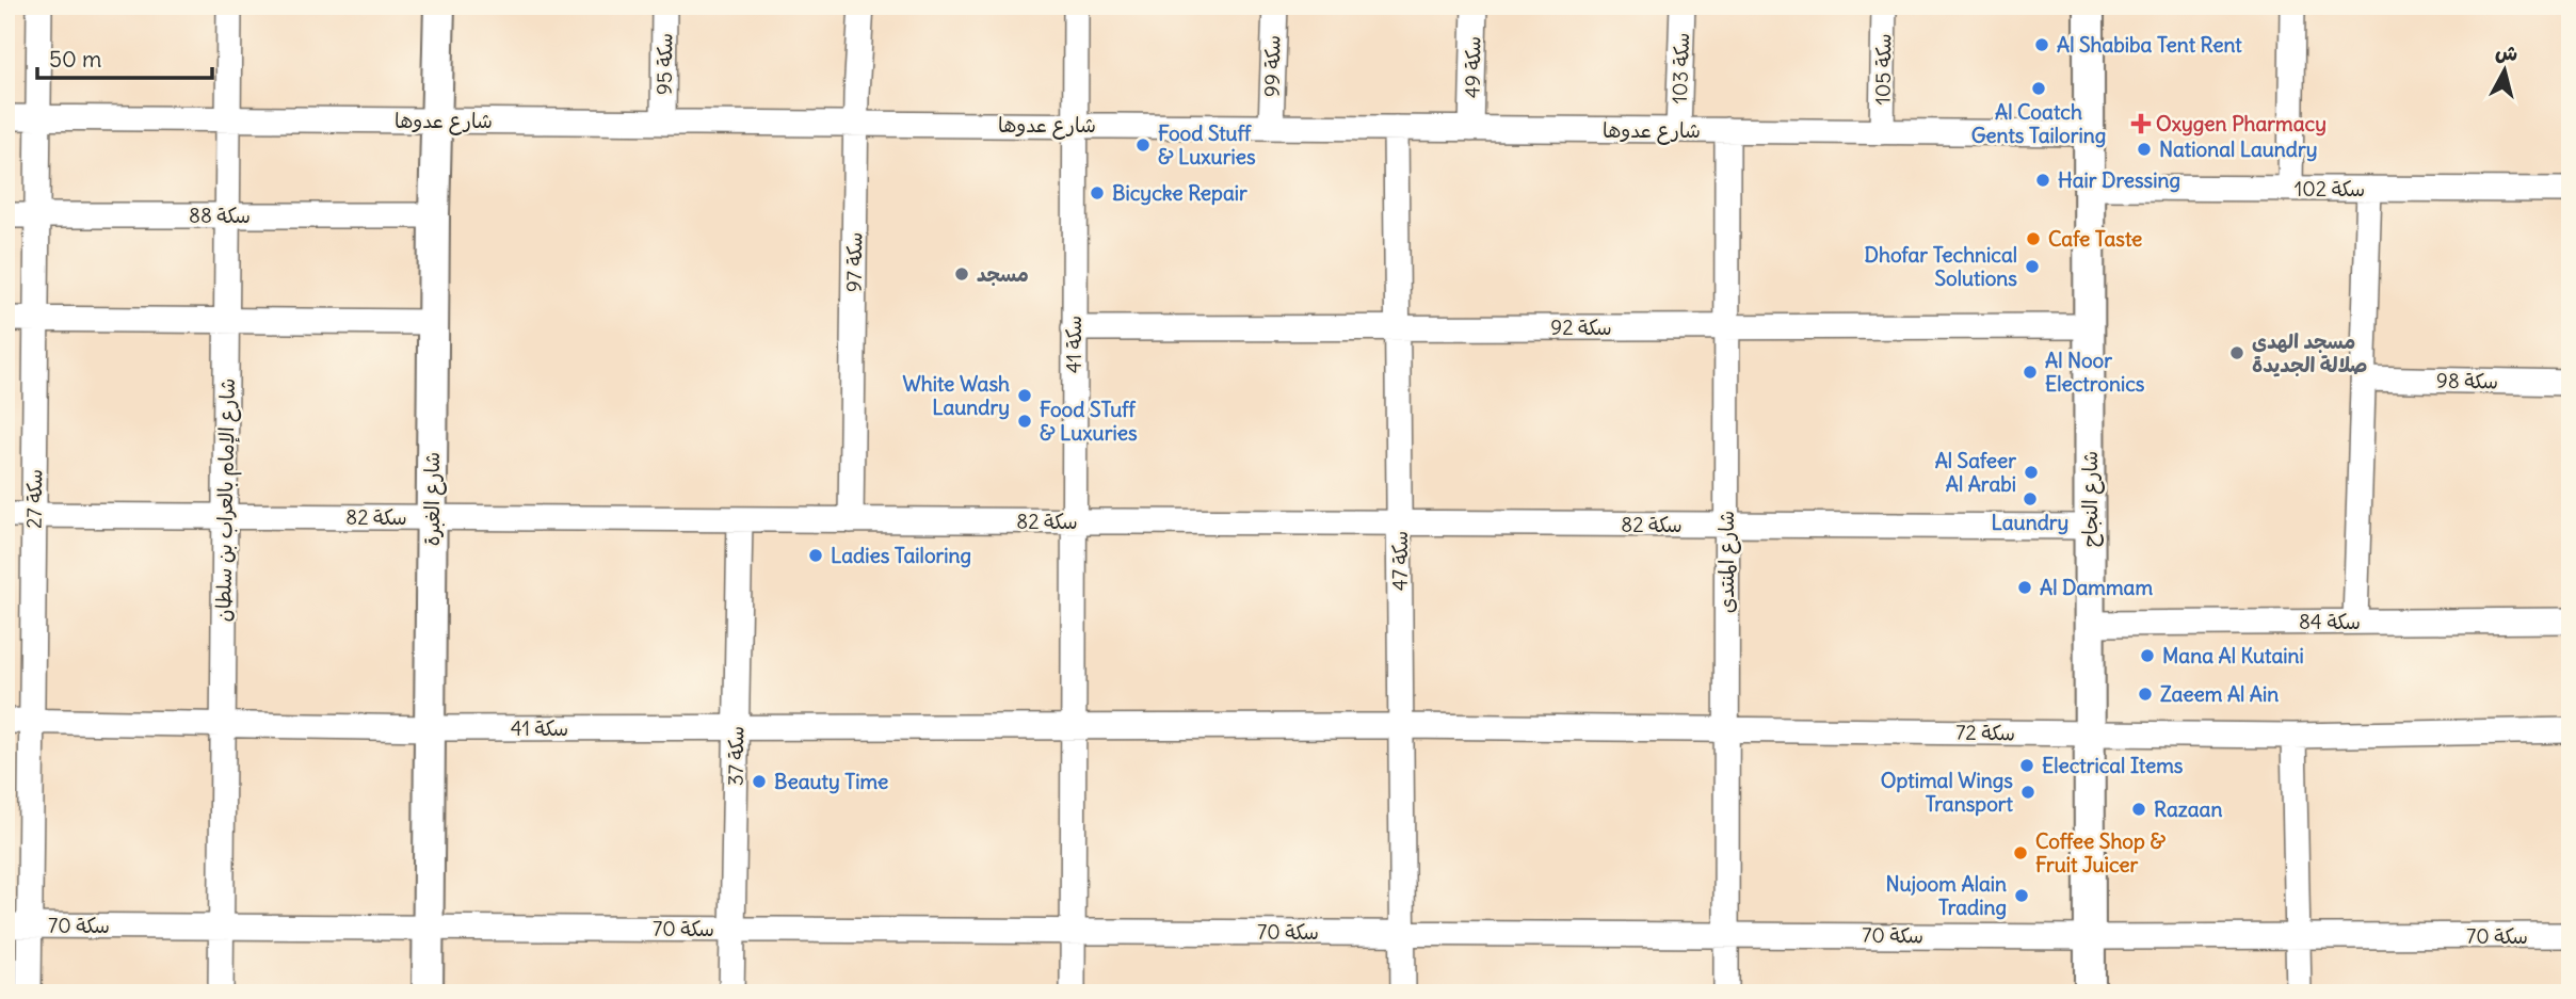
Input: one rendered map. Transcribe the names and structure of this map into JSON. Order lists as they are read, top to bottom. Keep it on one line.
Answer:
{"streets":{"street":["سكة 95","سكة 99","سكة 49","سكة 103","سكة 105","شارع عدوها","سكة 102","سكة 88","سكة 97","سكة 92","سكة 41","سكة 98","سكة 27","شارع الغبرة","شارع النجاح","شارع الإمام بالعراب بن سلطان","سكة 82","سكة 47","شارع المنتدى","سكة 84","سكة 72","سكة 37","سكة 70"]},"crossings":[["سكة 95","شارع عدوها"],["سكة 99","شارع عدوها"],["سكة 49","شارع عدوها"],["سكة 103","شارع عدوها"],["سكة 105","شارع عدوها"],["شارع عدوها","سكة 97"],["شارع عدوها","سكة 41"],["شارع عدوها","سكة 27"],["شارع عدوها","شارع الغبرة"],["شارع عدوها","شارع النجاح"],["شارع عدوها","شارع الإمام بالعراب بن سلطان"],["شارع عدوها","سكة 47"],["شارع عدوها","شارع المنتدى"],["سكة 102","شارع النجاح"],["سكة 88","سكة 27"],["سكة 88","شارع الغبرة"],["سكة 88","شارع الإمام بالعراب بن سلطان"],["سكة 97","سكة 82"],["سكة 92","سكة 41"],["سكة 92","شارع النجاح"],["سكة 92","سكة 47"],["سكة 92","شارع المنتدى"],["سكة 41","سكة 27"],["سكة 41","شارع الغبرة"],["سكة 41","شارع الإمام بالعراب بن سلطان"],["سكة 41","سكة 82"],["سكة 41","سكة 47"],["سكة 41","سكة 72"],["سكة 41","سكة 37"],["سكة 41","سكة 70"],["سكة 27","سكة 82"],["سكة 27","سكة 70"],["شارع الغبرة","سكة 82"],["شارع الغبرة","سكة 70"],["شارع النجاح","سكة 82"],["شارع النجاح","سكة 84"],["شارع النجاح","سكة 72"],["شارع النجاح","سكة 70"],["شارع الإمام بالعراب بن سلطان","سكة 82"],["شارع الإمام بالعراب بن سلطان","سكة 70"],["سكة 82","سكة 47"],["سكة 82","شارع المنتدى"],["سكة 82","سكة 37"],["سكة 47","سكة 72"],["سكة 47","سكة 70"],["شارع المنتدى","سكة 72"],["شارع المنتدى","سكة 70"],["سكة 37","سكة 70"]],"places":{"other":["Al Shabiba Tent Rent","Al Coatch Gents Tailoring","Food Stuff & Luxuries","National Laundry","Hair Dressing","Bicycke Repair","Cafe Taste","Dhofar Technical Solutions","مسجد","مسجد الهدى صلالة الجديدة","Al Noor Electronics","White Wash Laundry","Food STuff & Luxuries","Al Safeer Al Arabi","Laundry","Ladies Tailoring","Al Dammam","Mana Al Kutaini","Zaeem Al Ain","Electrical Items","Beauty Time","Optimal Wings Transport","Razaan","Coffee Shop & Fruit Juicer","Nujoom Alain Trading"],"health":["Oxygen Pharmacy"]},"scale_bar":"50 m","north":"top"}
